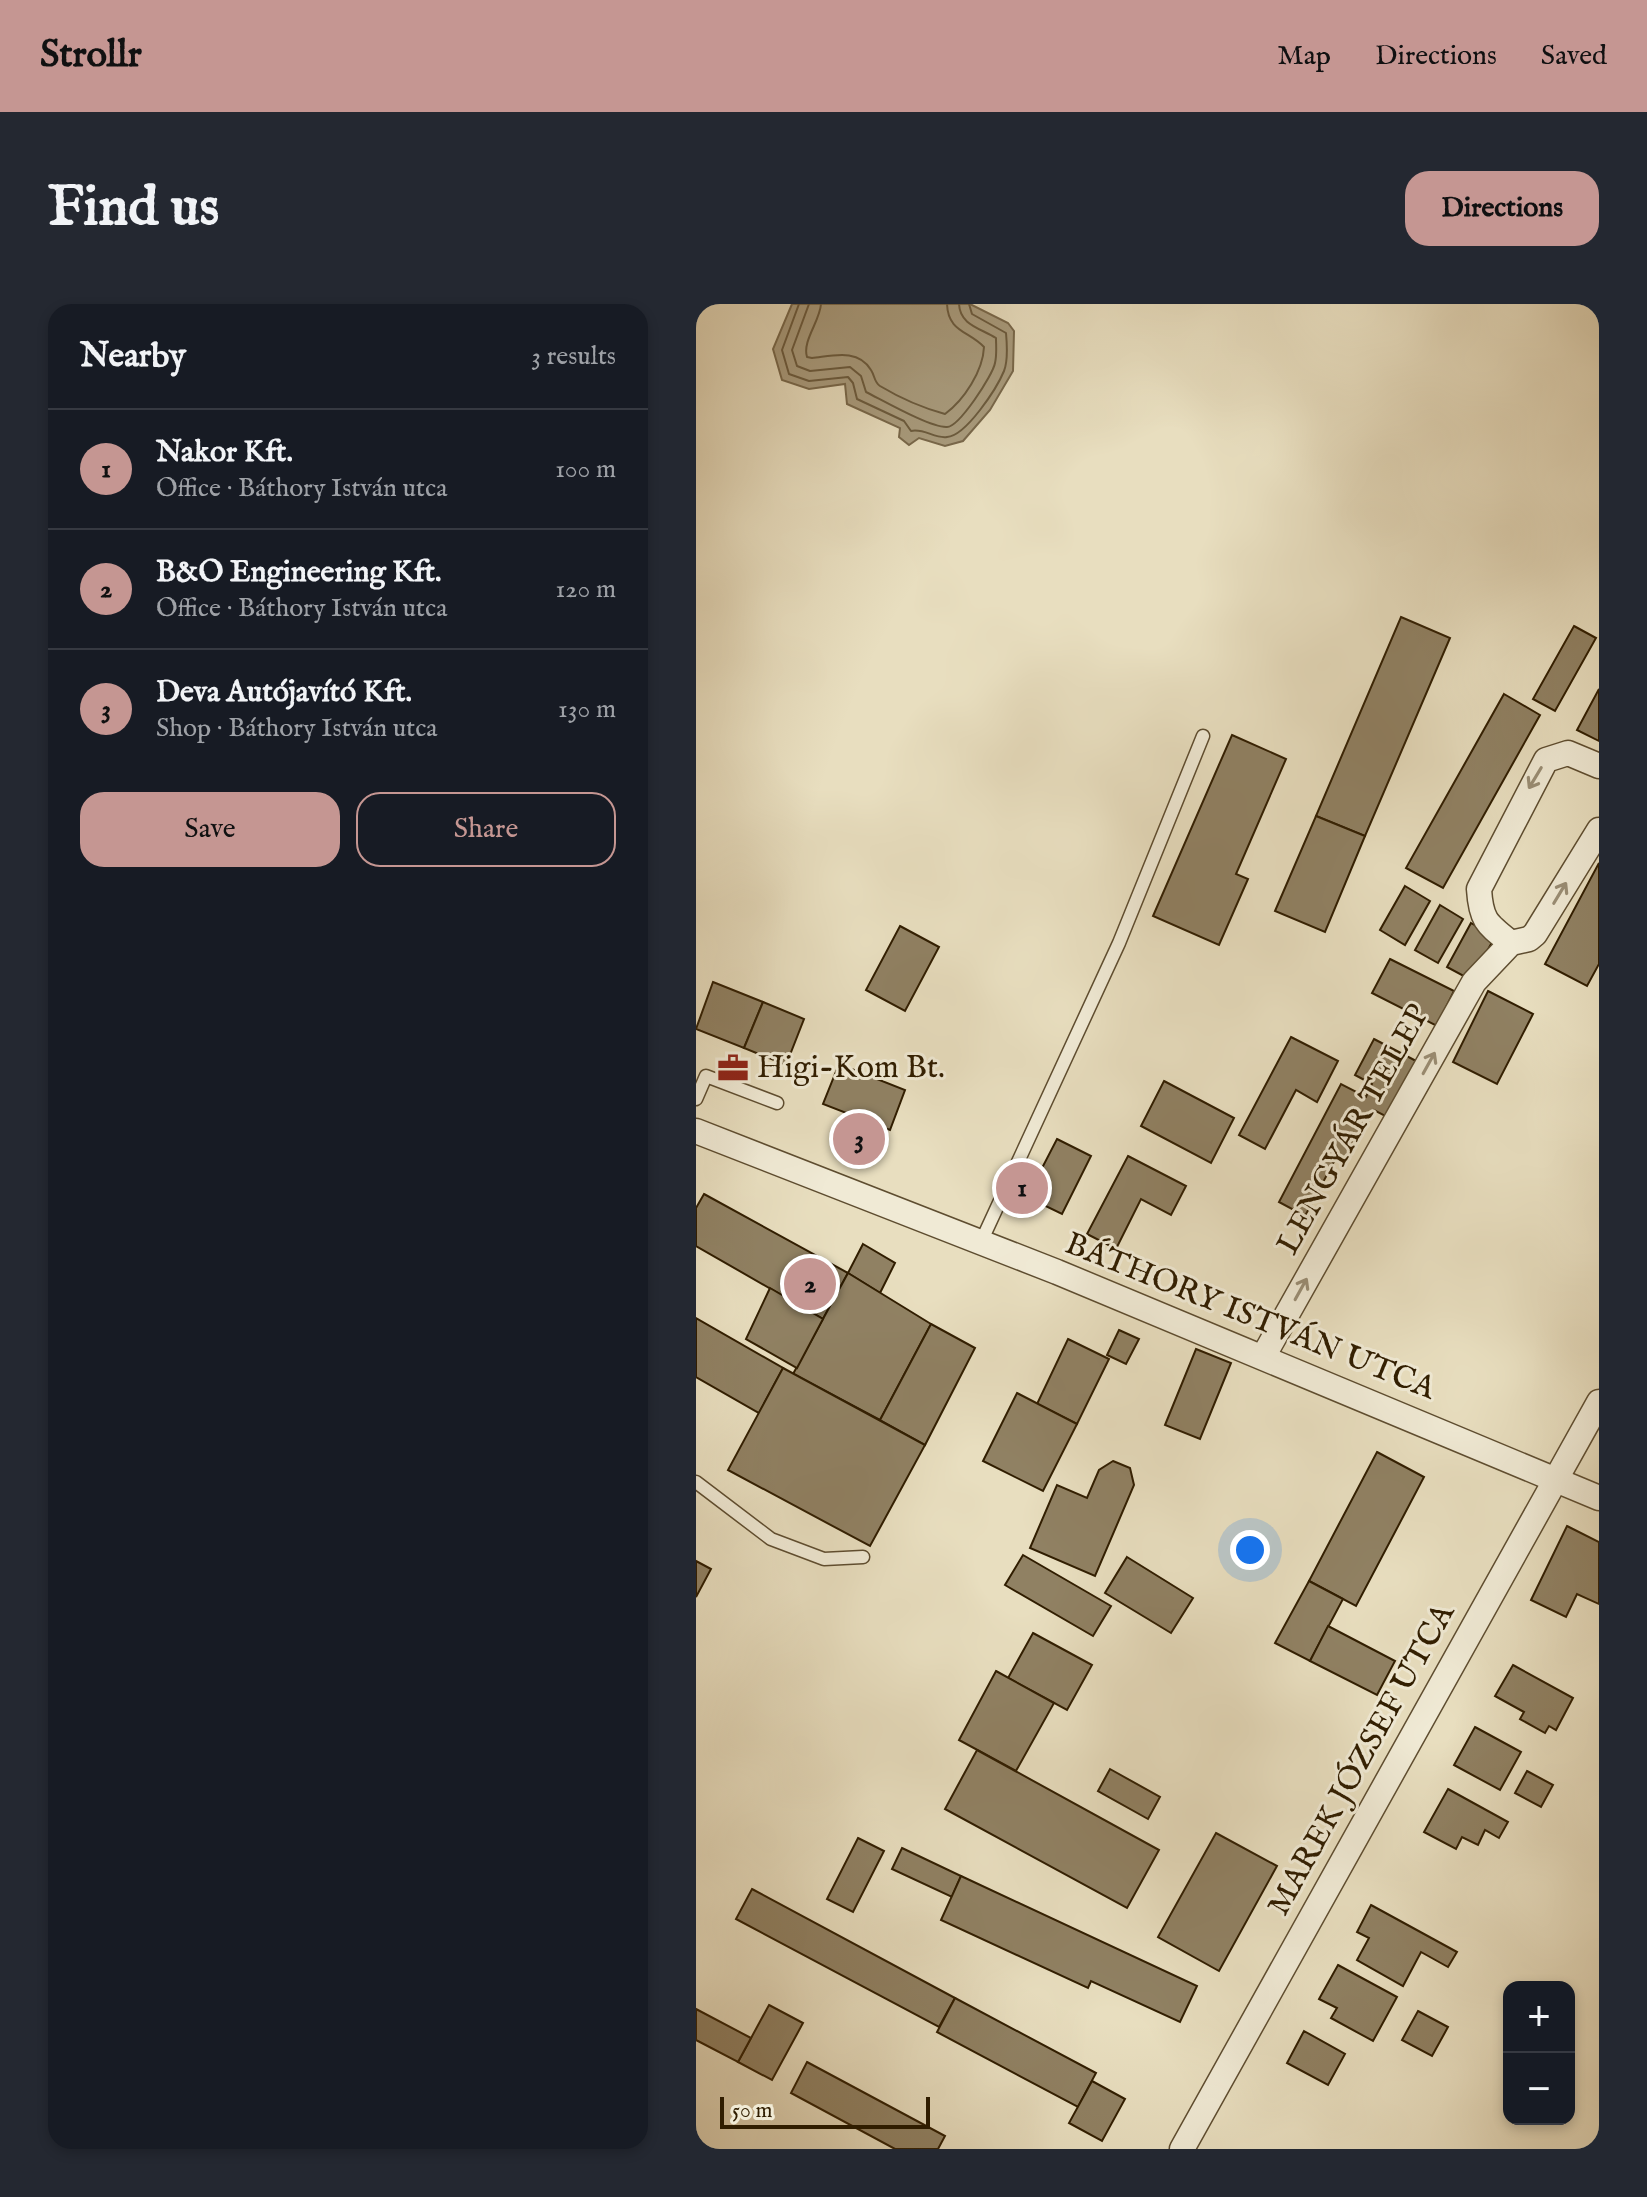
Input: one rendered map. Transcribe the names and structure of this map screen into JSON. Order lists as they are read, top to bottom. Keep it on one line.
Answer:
{"streets":{"street":["LENGYÁR TELEP","BÁTHORY ISTVÁN UTCA","MAREK JÓZSEF UTCA"]},"crossings":[["LENGYÁR TELEP","BÁTHORY ISTVÁN UTCA"],["BÁTHORY ISTVÁN UTCA","MAREK JÓZSEF UTCA"]],"one_way":["LENGYÁR TELEP"],"places":{"office":["Higi-Kom Bt."]},"scale_bar":"50 m","page":{"header":"Strollr","nav":["Map","Directions","Saved"],"buttons":["Directions",["Save","Share"]],"title":"Find us","heading":["Nearby","3 results"],"list":[{"mark":"1","name":"Nakor Kft.","note":"Office · Báthory István utca","value":"100 m"},{"mark":"2","name":"B&O Engineering Kft.","note":"Office · Báthory István utca","value":"120 m"},{"mark":"3","name":"Deva Autójavító Kft.","note":"Shop · Báthory István utca","value":"130 m"}],"pins":["3","1","2"],"map_buttons":["+","−"],"scale":"50 m"}}
